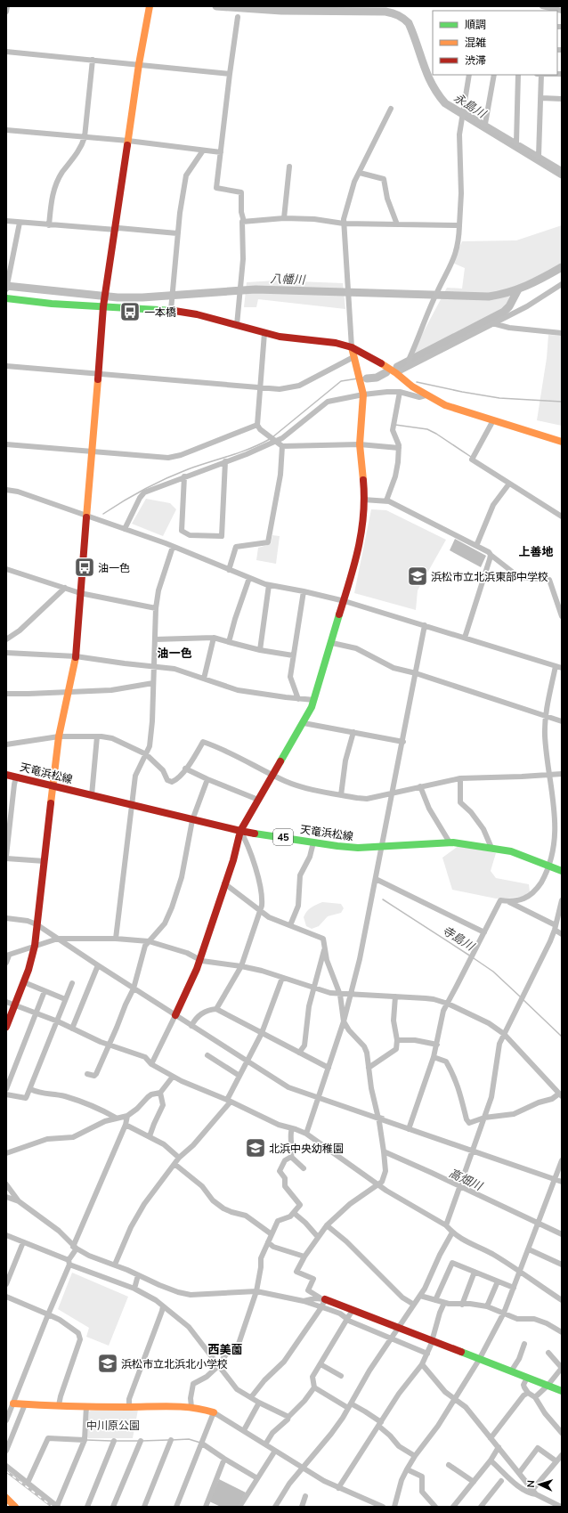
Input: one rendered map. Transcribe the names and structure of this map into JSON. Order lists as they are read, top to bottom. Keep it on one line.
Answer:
{"streets":{"street":["天竜浜松線","45"]},"districts":["上善地","油一色","西美薗"],"water":["永島川","八幡川","寺島川","高畑川"],"parks":["中川原公園"],"places":{"bus stop":["一本橋","油一色"],"school or university":["浜松市立北浜東部中学校","北浜中央幼稚園","浜松市立北浜北小学校"]},"legend":["順調","混雑","渋滞"],"north":"left"}
